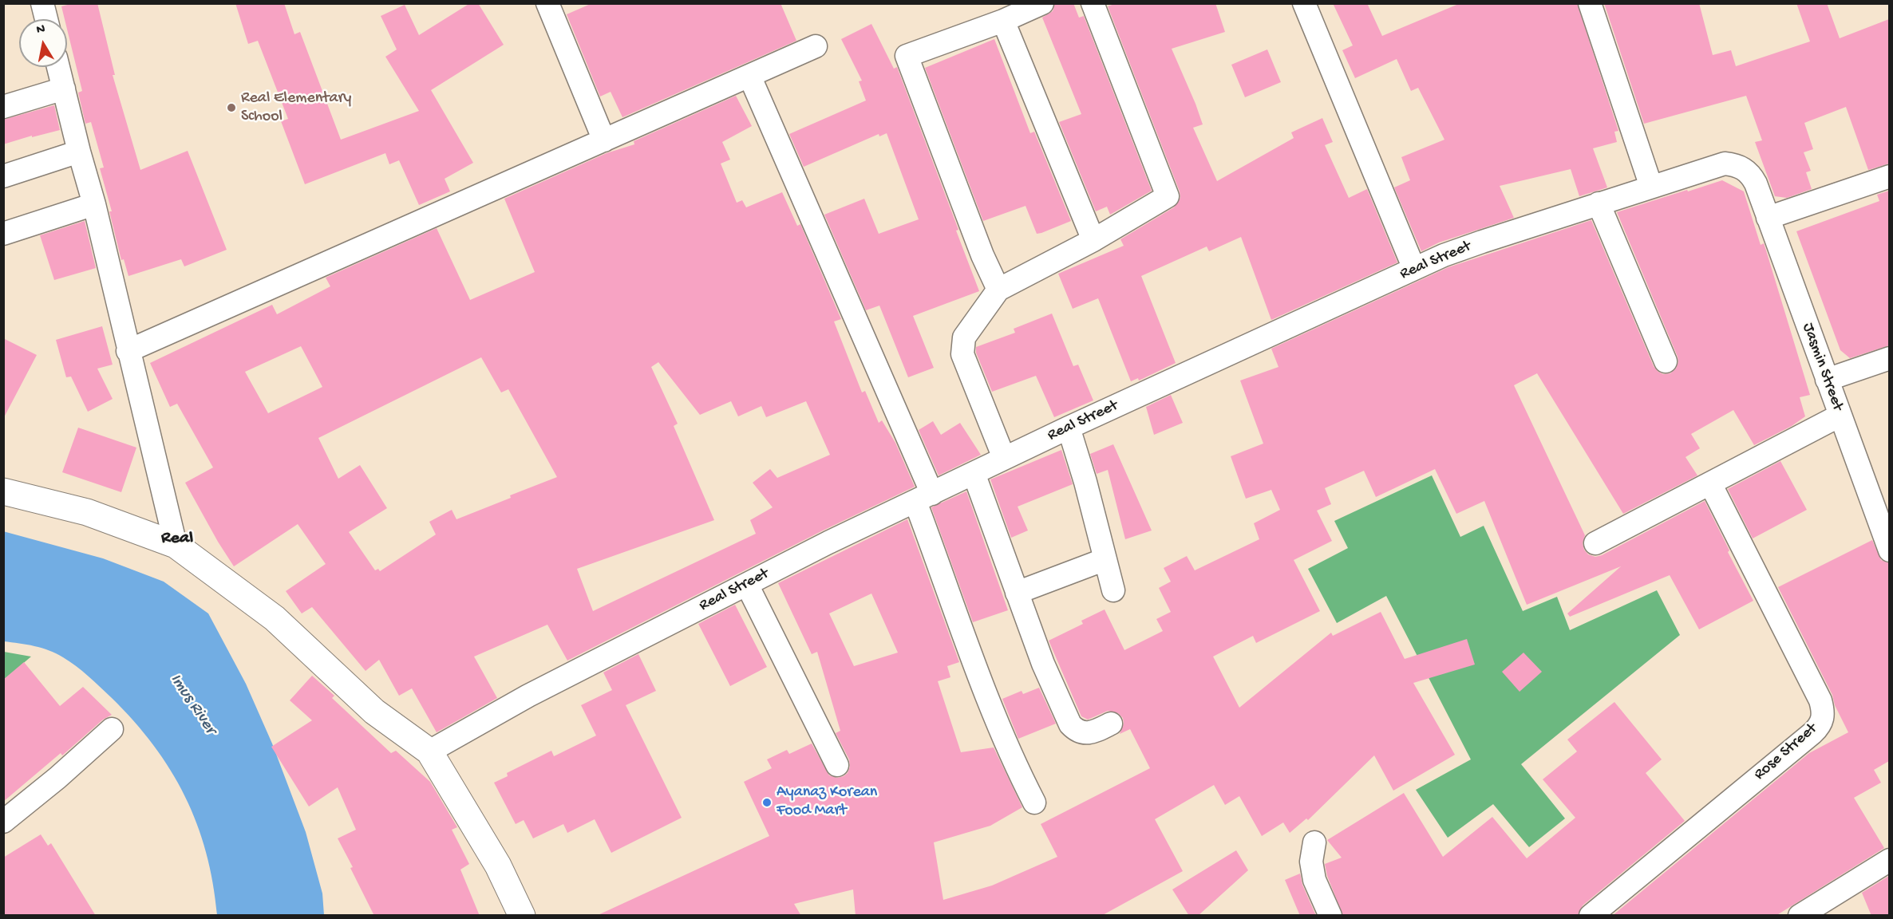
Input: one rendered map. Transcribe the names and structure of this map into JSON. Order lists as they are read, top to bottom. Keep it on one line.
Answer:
{"streets":{"street":["Real Street","Jasmin Street","Rose Street"]},"crossings":[["Real Street","Jasmin Street"]],"districts":["Real"],"water":["Imus River"],"places":["Real Elementary School","Ayanaz Korean Food Mart"],"north":"top"}
